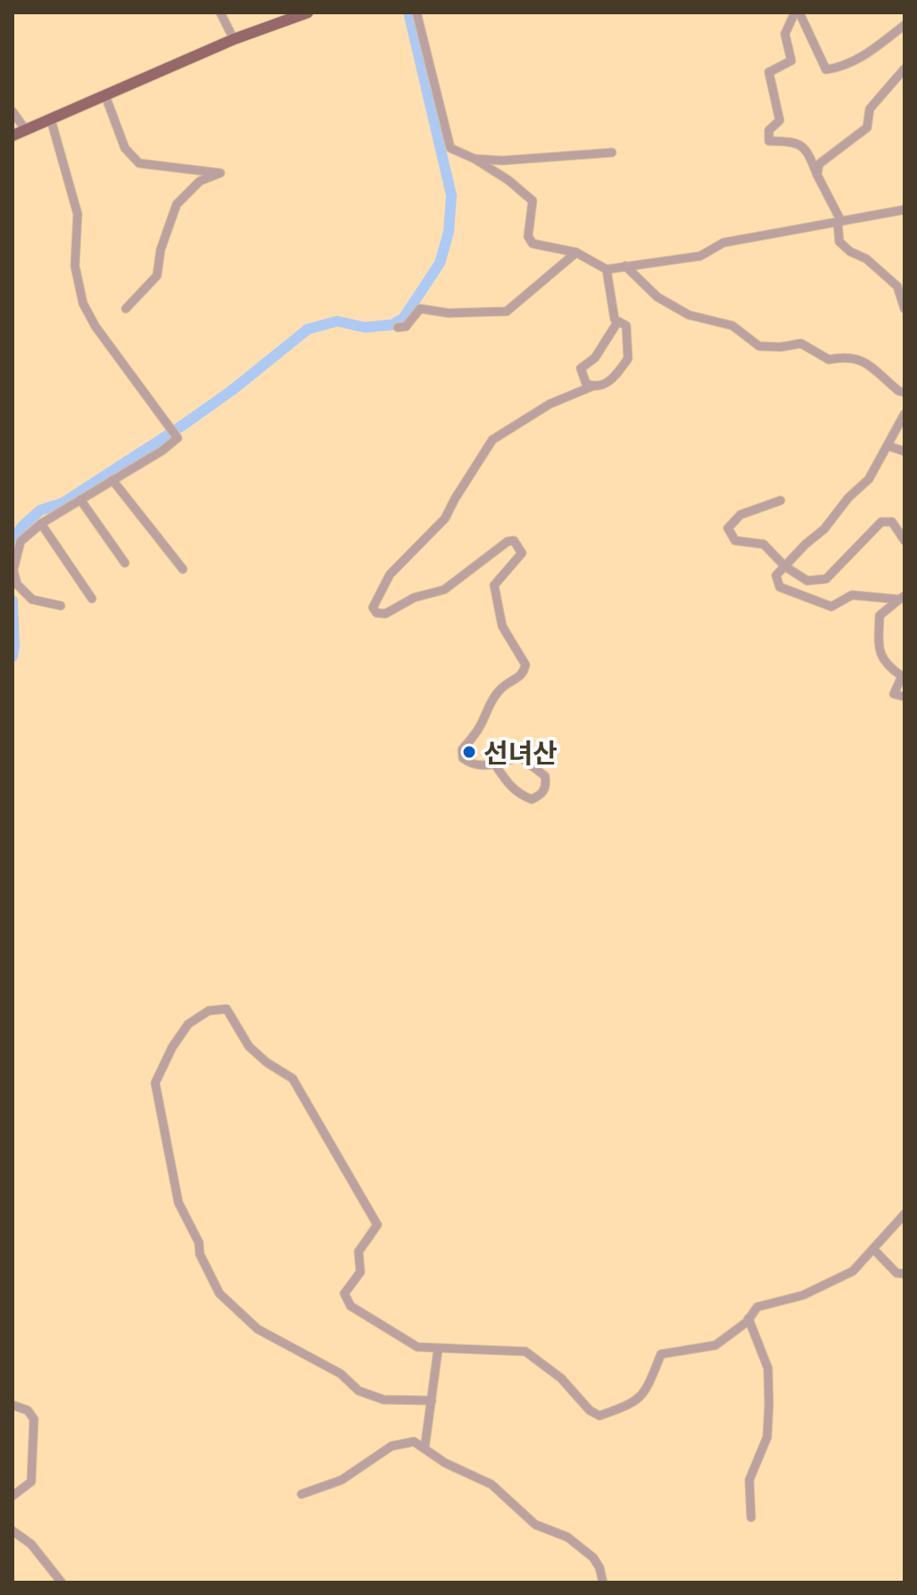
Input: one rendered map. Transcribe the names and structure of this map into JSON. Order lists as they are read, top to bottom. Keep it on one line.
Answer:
{"places":["선녀산"]}
